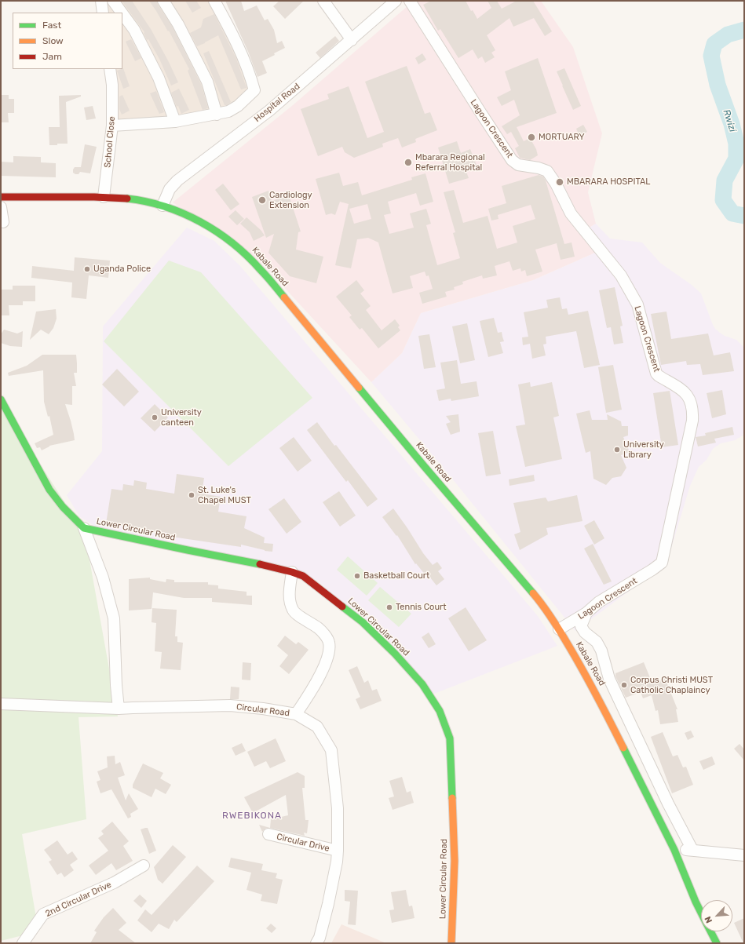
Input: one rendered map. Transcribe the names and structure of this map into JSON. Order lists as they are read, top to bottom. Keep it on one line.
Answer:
{"streets":{"main road":["Kabale Road","Lower Circular Road"],"street":["Hospital Road","Lagoon Crescent","School Close","Circular Road","Circular Drive","2nd Circular Drive"]},"crossings":[["Hospital Road","Kabale Road"],["Lagoon Crescent","Kabale Road"],["School Close","Kabale Road"],["Circular Road","Circular Drive"]],"districts":["RWEBIKONA"],"water":["Rwizi"],"places":["MORTUARY","Mbarara Regional Referral Hospital","MBARARA HOSPITAL","Cardiology Extension","Uganda Police","University canteen","University Library","St. Luke's Chapel MUST","Basketball Court","Tennis Court","Corpus Christi MUST Catholic Chaplaincy"],"legend":["Fast","Slow","Jam"],"north":"bottom left"}
